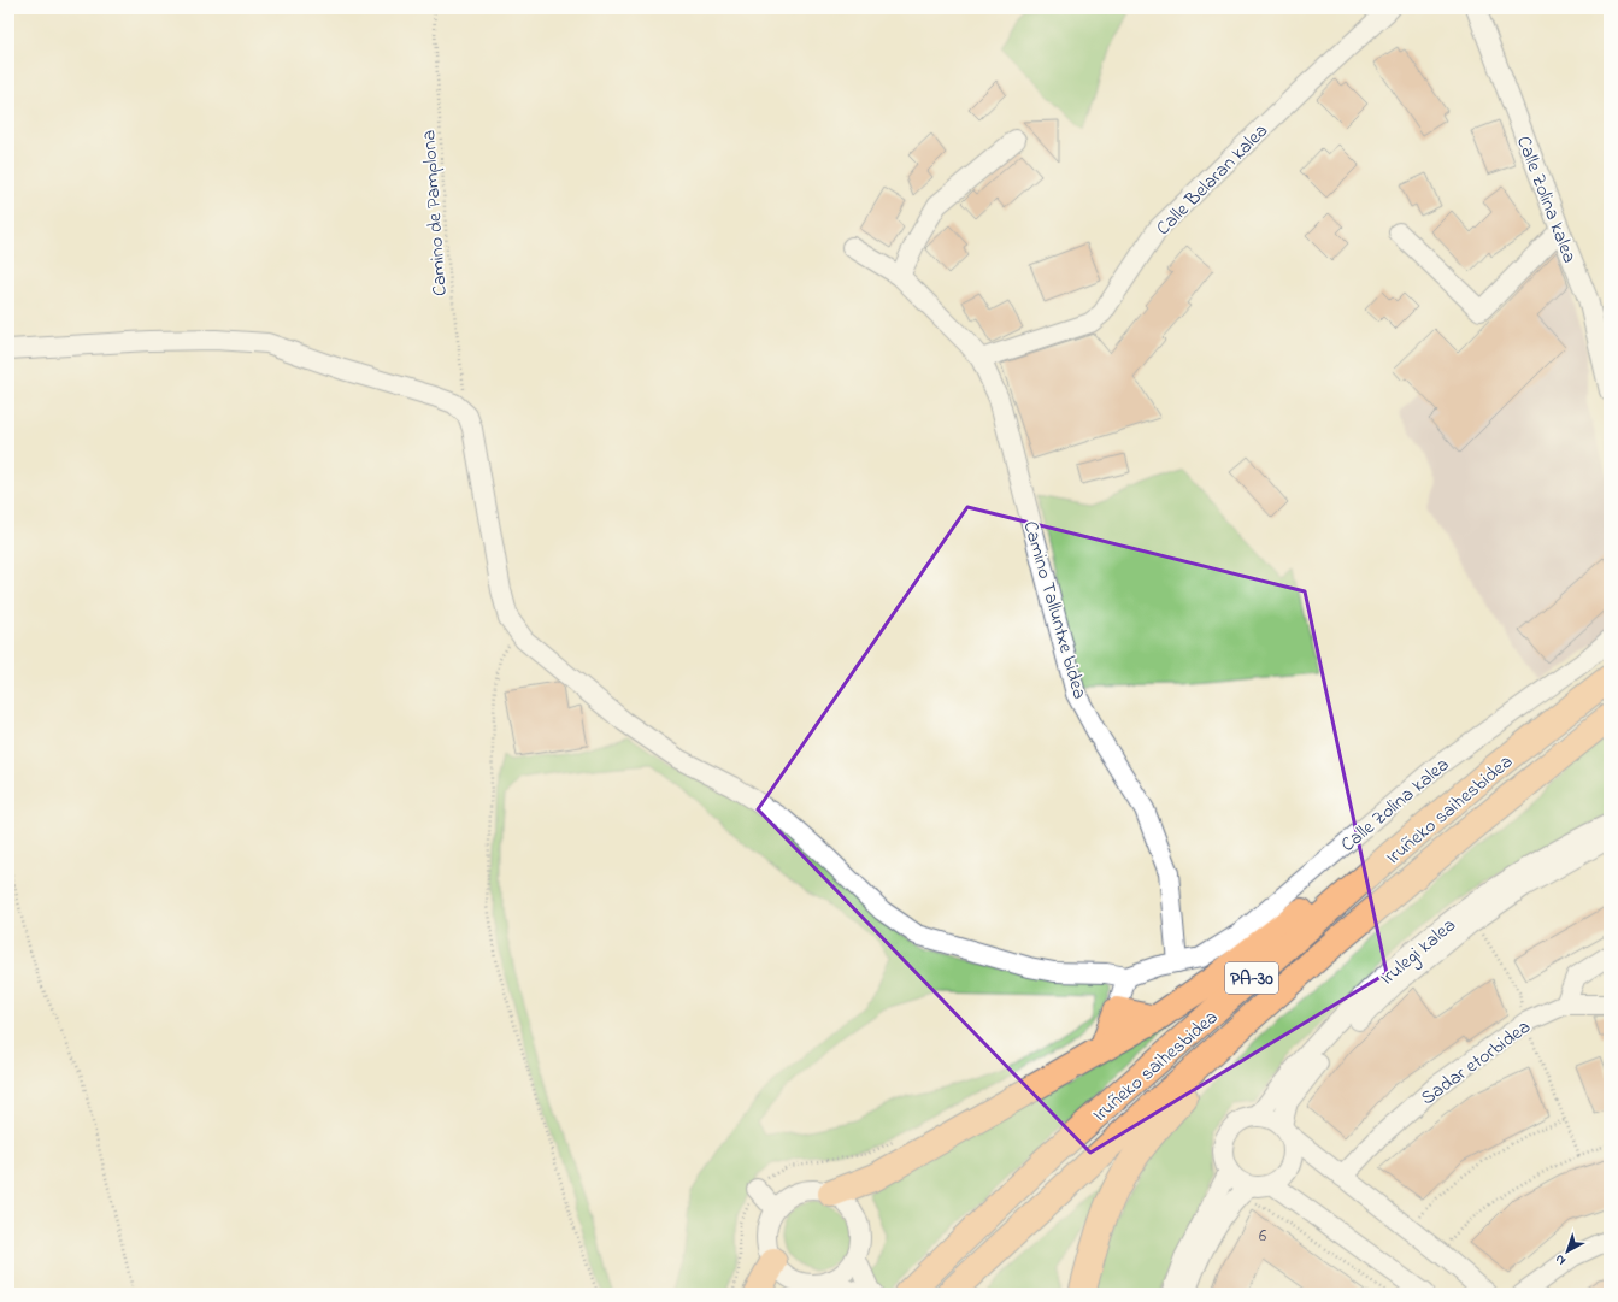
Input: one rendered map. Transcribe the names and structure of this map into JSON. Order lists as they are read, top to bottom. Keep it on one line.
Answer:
{"streets":{"highway":["Iruñeko saihesbidea","PA-30"],"street":["Calle Belaran kalea","Calle Zolina kalea","Camino Talluntxe bidea","Irulegi kalea","Sadar etorbidea"],"path":["Camino de Pamplona"]},"crossings":[["Calle Belaran kalea","Camino Talluntxe bidea"],["Calle Zolina kalea","Camino Talluntxe bidea"]],"house_numbers":["6"],"north":"bottom left"}
